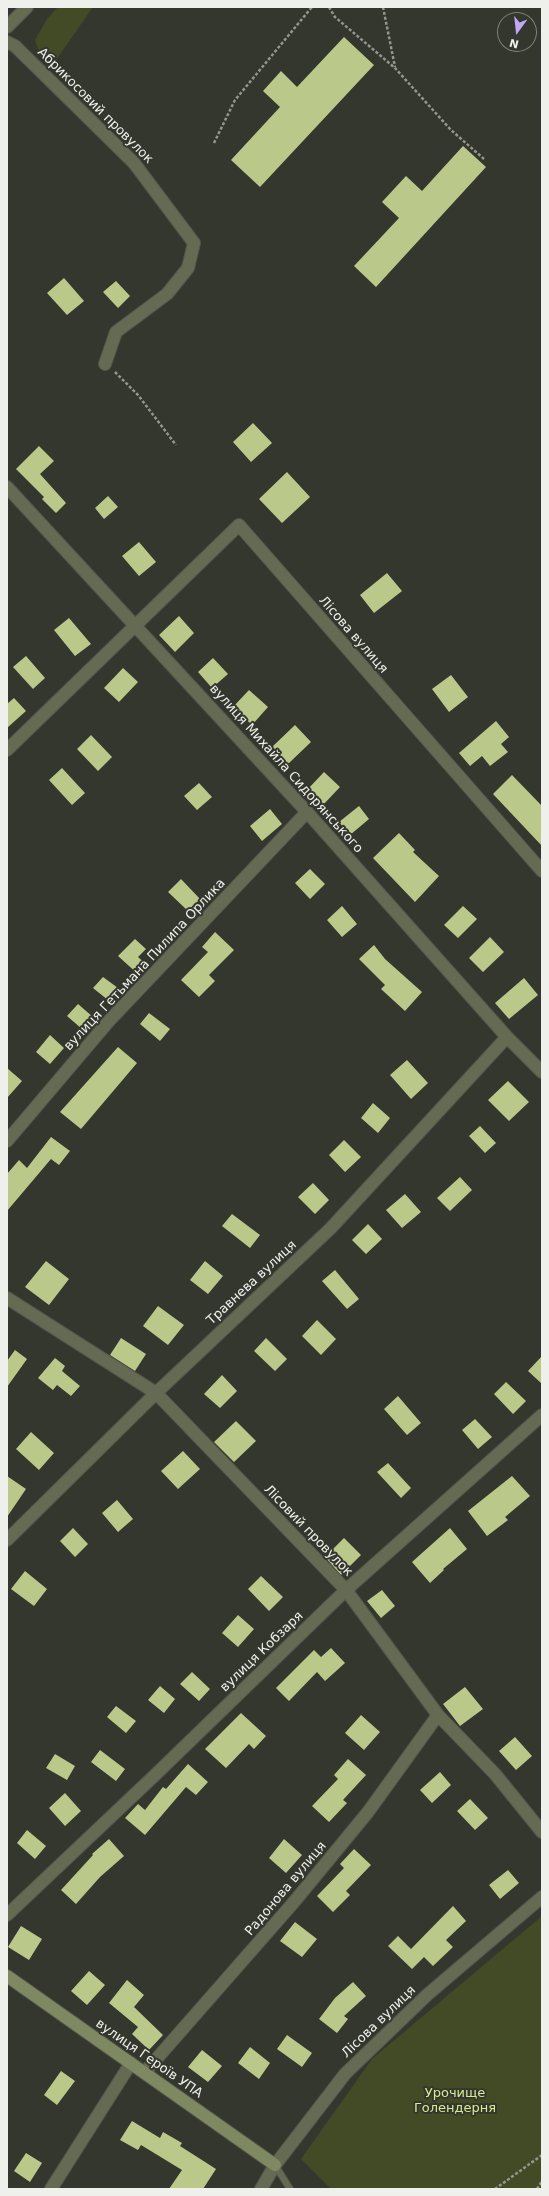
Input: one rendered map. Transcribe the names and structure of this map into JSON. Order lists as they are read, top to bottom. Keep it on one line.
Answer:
{"streets":{"street":["Абрикосовий провулок","Лісова вулиця","вулиця Михайла Сидорянського","вулиця Гетьмана Пилипа Орлика","Травнева вулиця","Лісовий провулок","вулиця Кобзаря","Радонова вулиця","вулиця Героїв УПА"]},"crossings":[["Лісова вулиця","вулиця Михайла Сидорянського"],["Лісова вулиця","вулиця Героїв УПА"],["вулиця Михайла Сидорянського","вулиця Гетьмана Пилипа Орлика"],["вулиця Михайла Сидорянського","Травнева вулиця"],["Травнева вулиця","Лісовий провулок"],["Лісовий провулок","вулиця Кобзаря"],["Лісовий провулок","Радонова вулиця"],["Радонова вулиця","вулиця Героїв УПА"]],"parks":["Урочище Голендерня"],"north":"bottom"}
